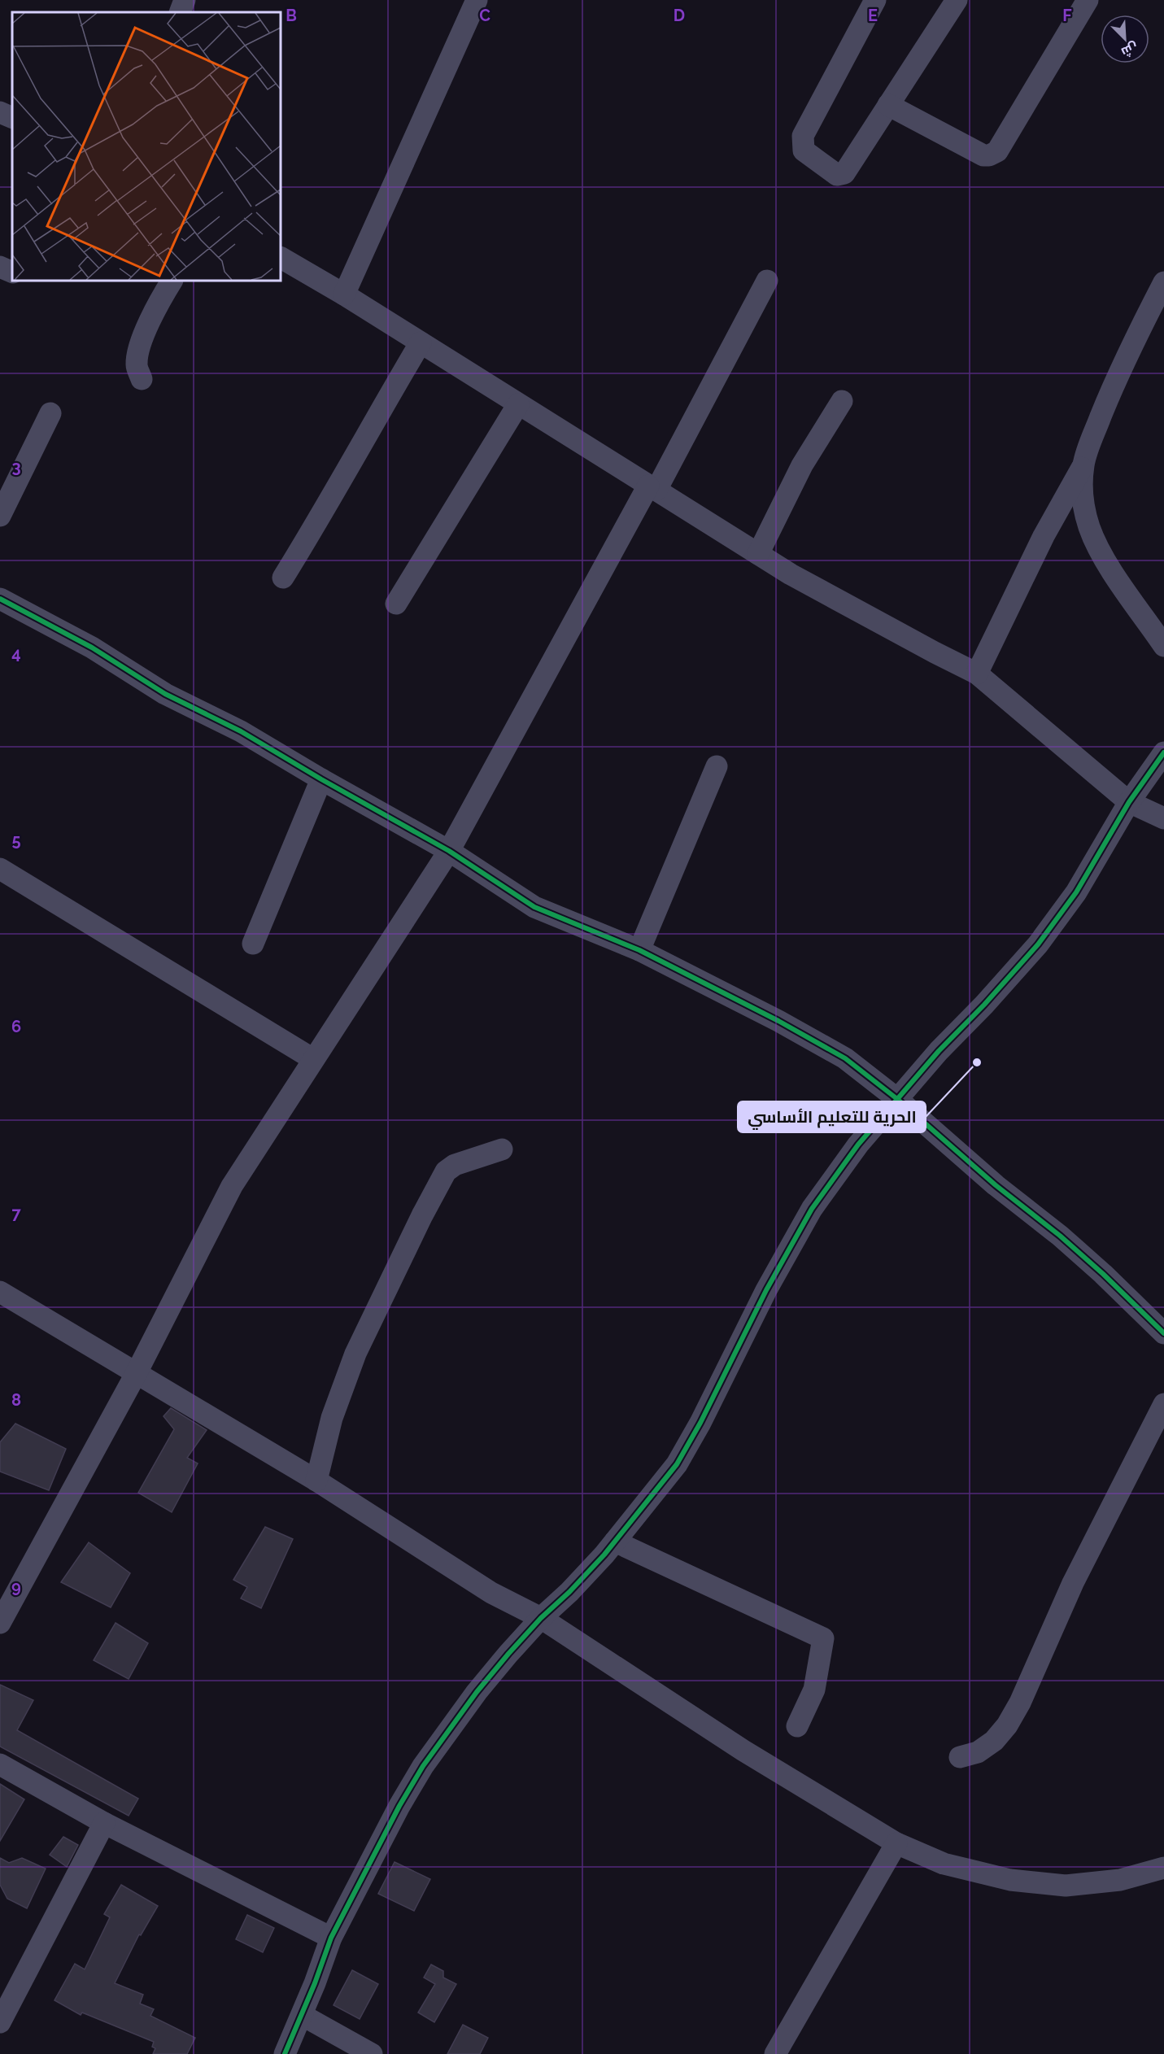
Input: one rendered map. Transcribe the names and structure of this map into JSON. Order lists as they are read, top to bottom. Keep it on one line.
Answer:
{"places":["الحرية للتعليم الأساسي"],"north":"bottom right","grid":{"columns":["B","C","D","E","F"],"rows":["3","4","5","6","7","8","9"]}}
